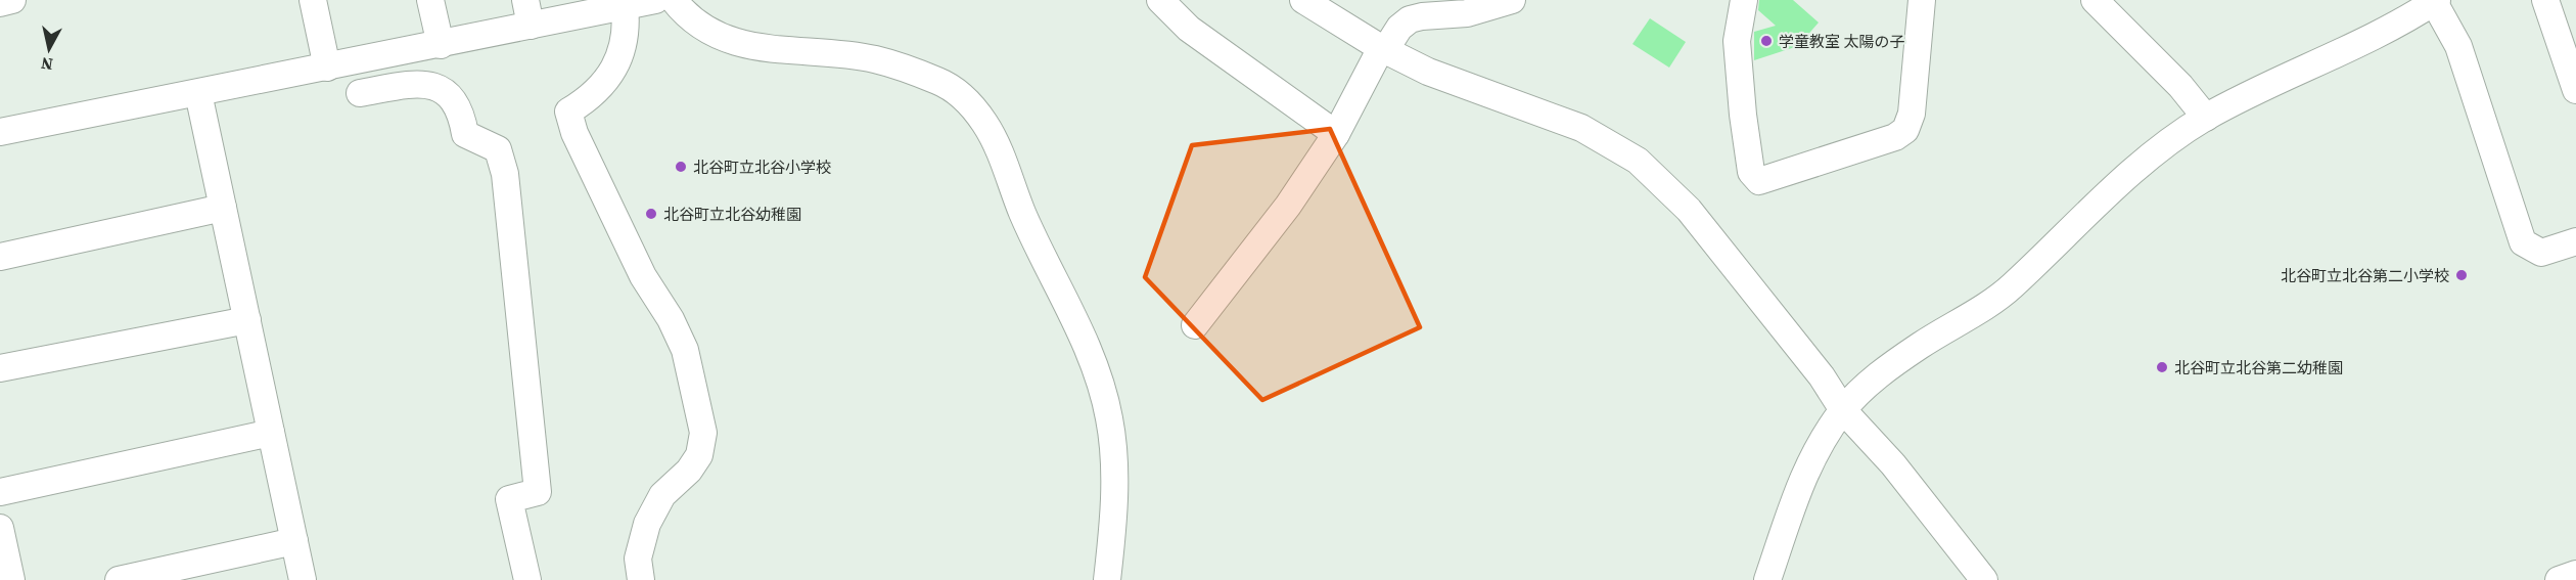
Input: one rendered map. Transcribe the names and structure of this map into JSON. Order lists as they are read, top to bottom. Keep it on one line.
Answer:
{"places":["学童教室 太陽の子","北谷町立北谷小学校","北谷町立北谷幼稚園","北谷町立北谷第二小学校","北谷町立北谷第二幼稚園"],"north":"bottom"}
